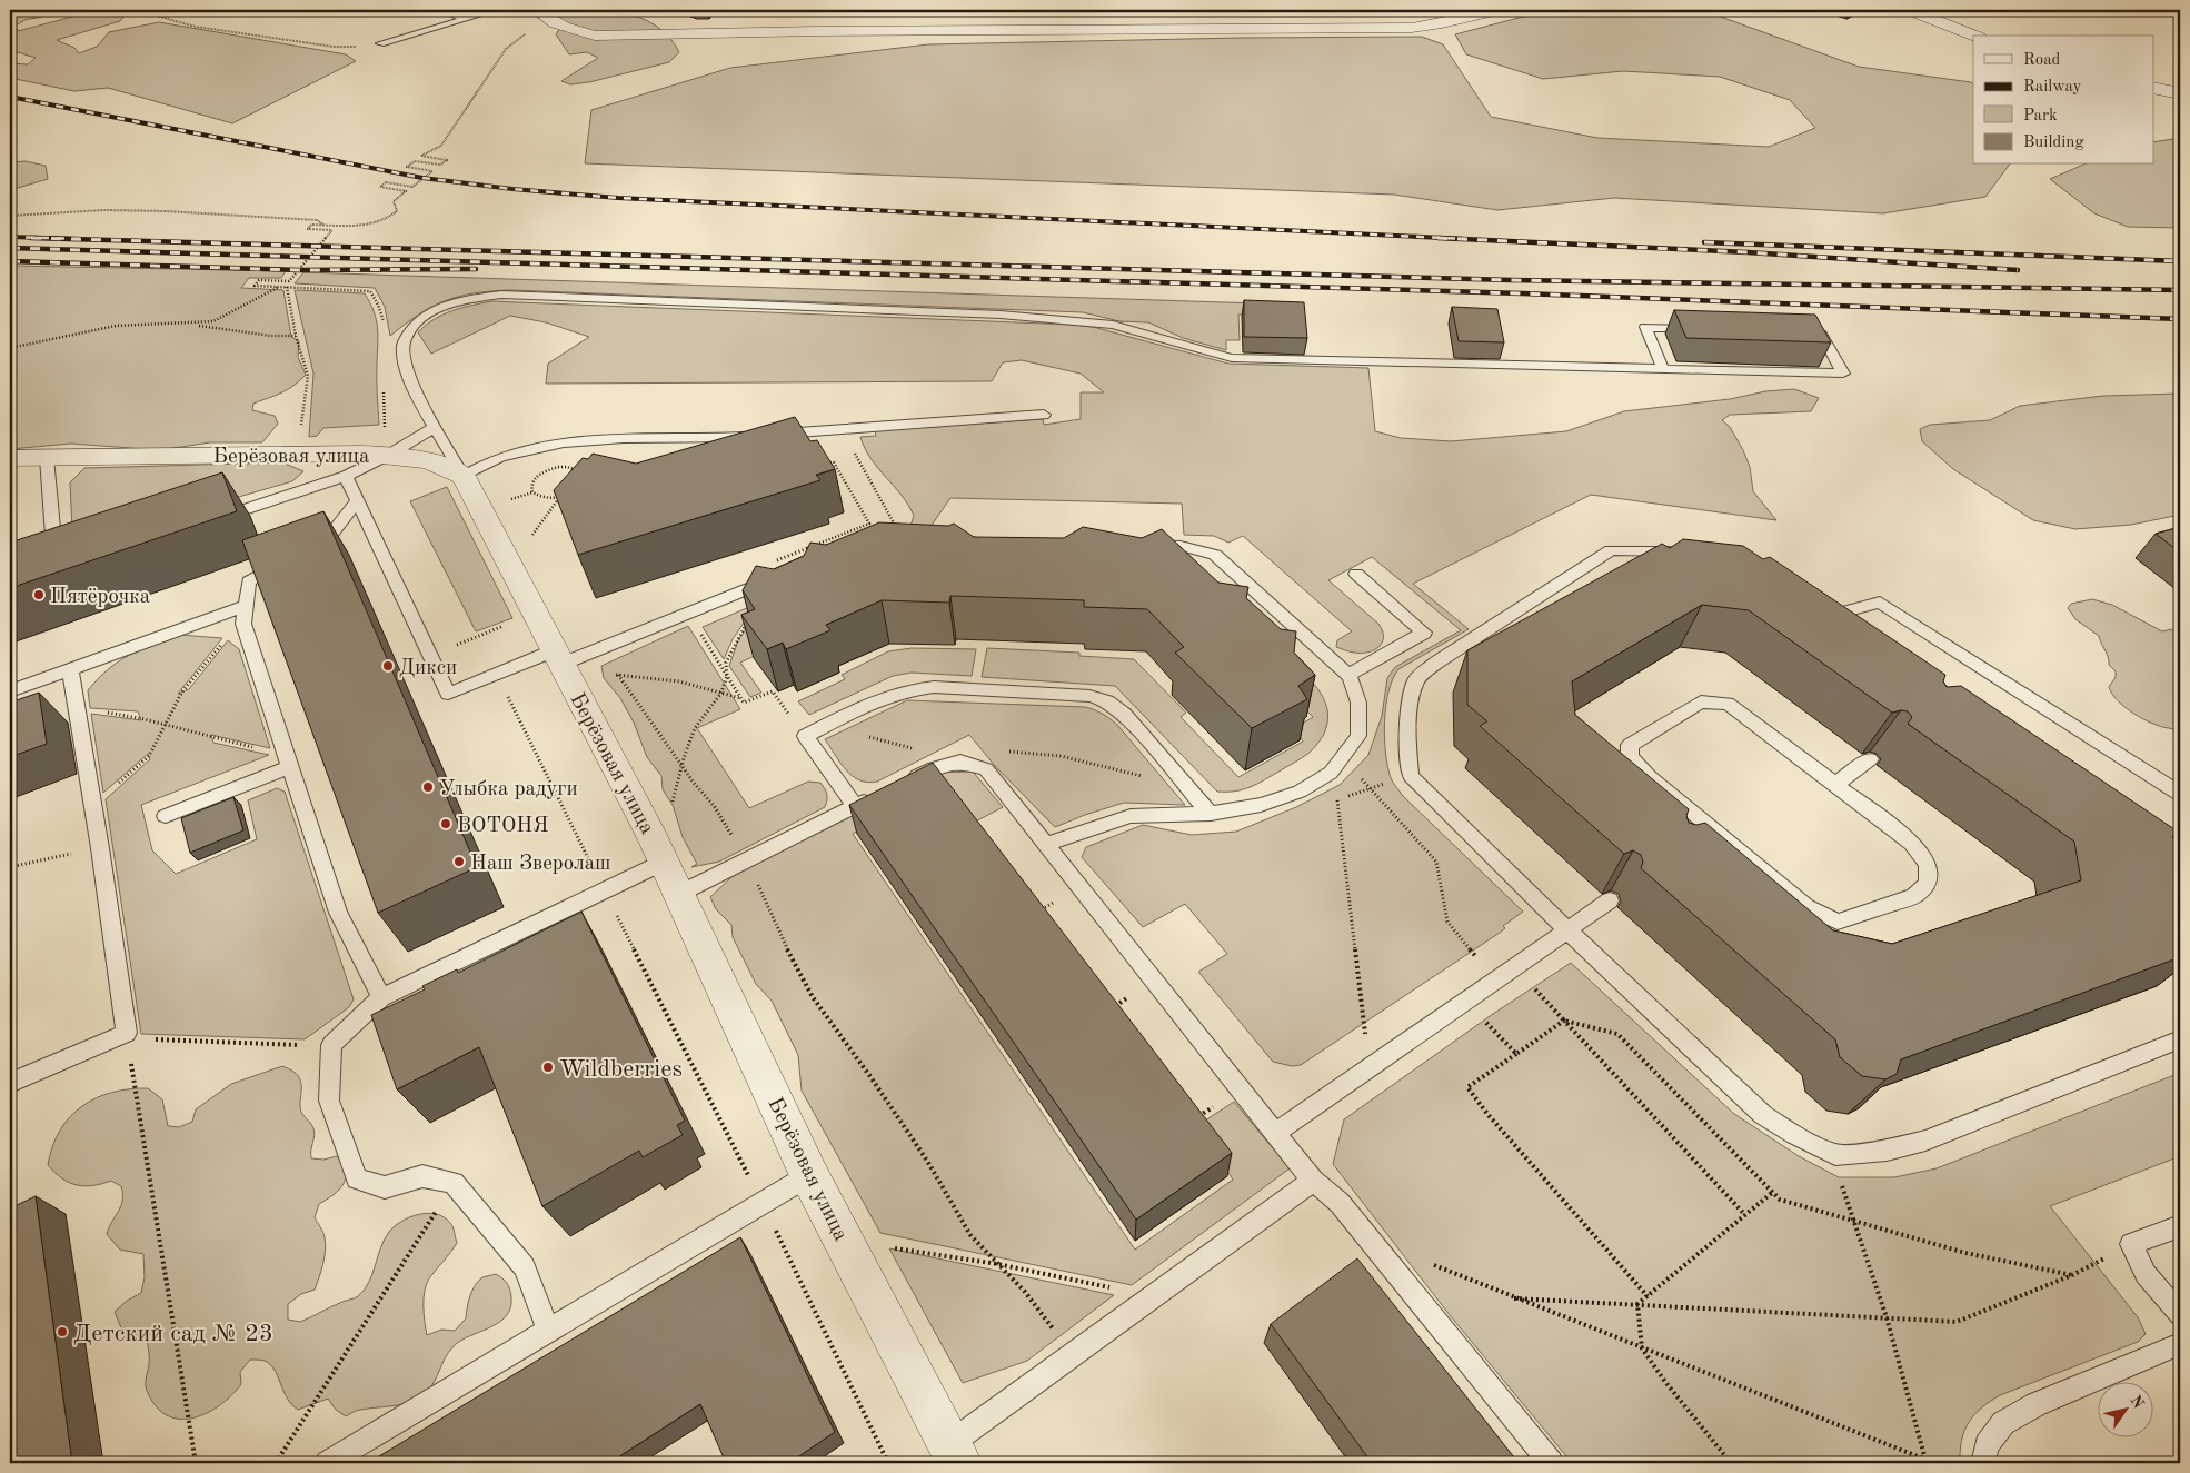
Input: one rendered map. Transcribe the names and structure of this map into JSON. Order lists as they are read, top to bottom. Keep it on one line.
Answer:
{"streets":{"street":["Берёзовая улица"]},"places":["Пятёрочка","Дикси","Улыбка радуги","ВОТОНЯ","Наш Зверолаш","Wildberries","Детский сад № 23"],"legend":["Road","Railway","Park","Building"],"north":"top right"}
